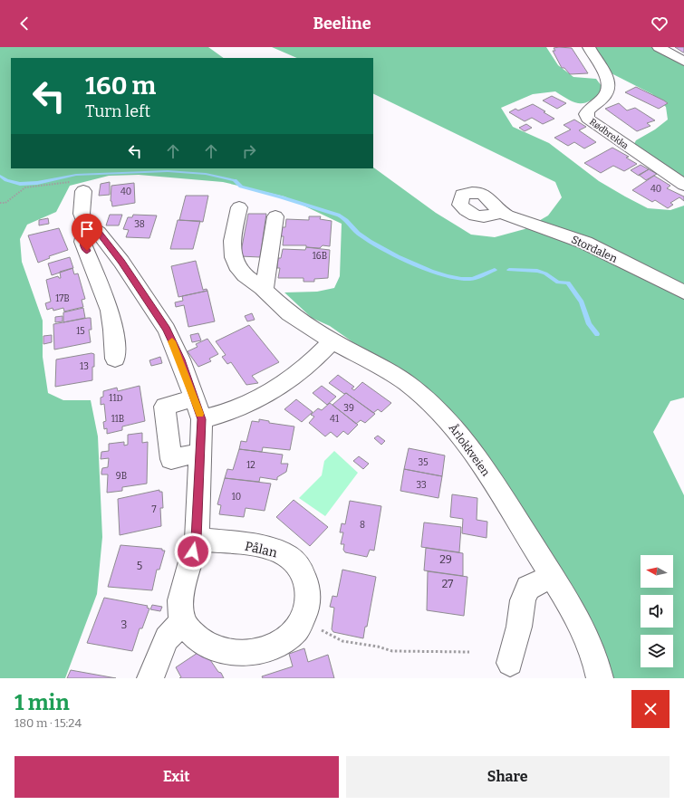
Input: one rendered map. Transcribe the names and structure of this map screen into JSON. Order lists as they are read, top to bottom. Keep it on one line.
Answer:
{"streets":{"street":["Rødbrekka","Stordalen","Årlokkveien","Pålan"]},"house_numbers":["40","40","38","16B","17B","15","13","11D","39","11B","41","35","12","9B","33","10","7","8","29","5","27","3"],"north":"left","page":{"header":"Beeline","turn":["160 m","Turn left"],"heading":["1 min","180 m · 15:24"],"buttons":["Exit","Share"]}}
